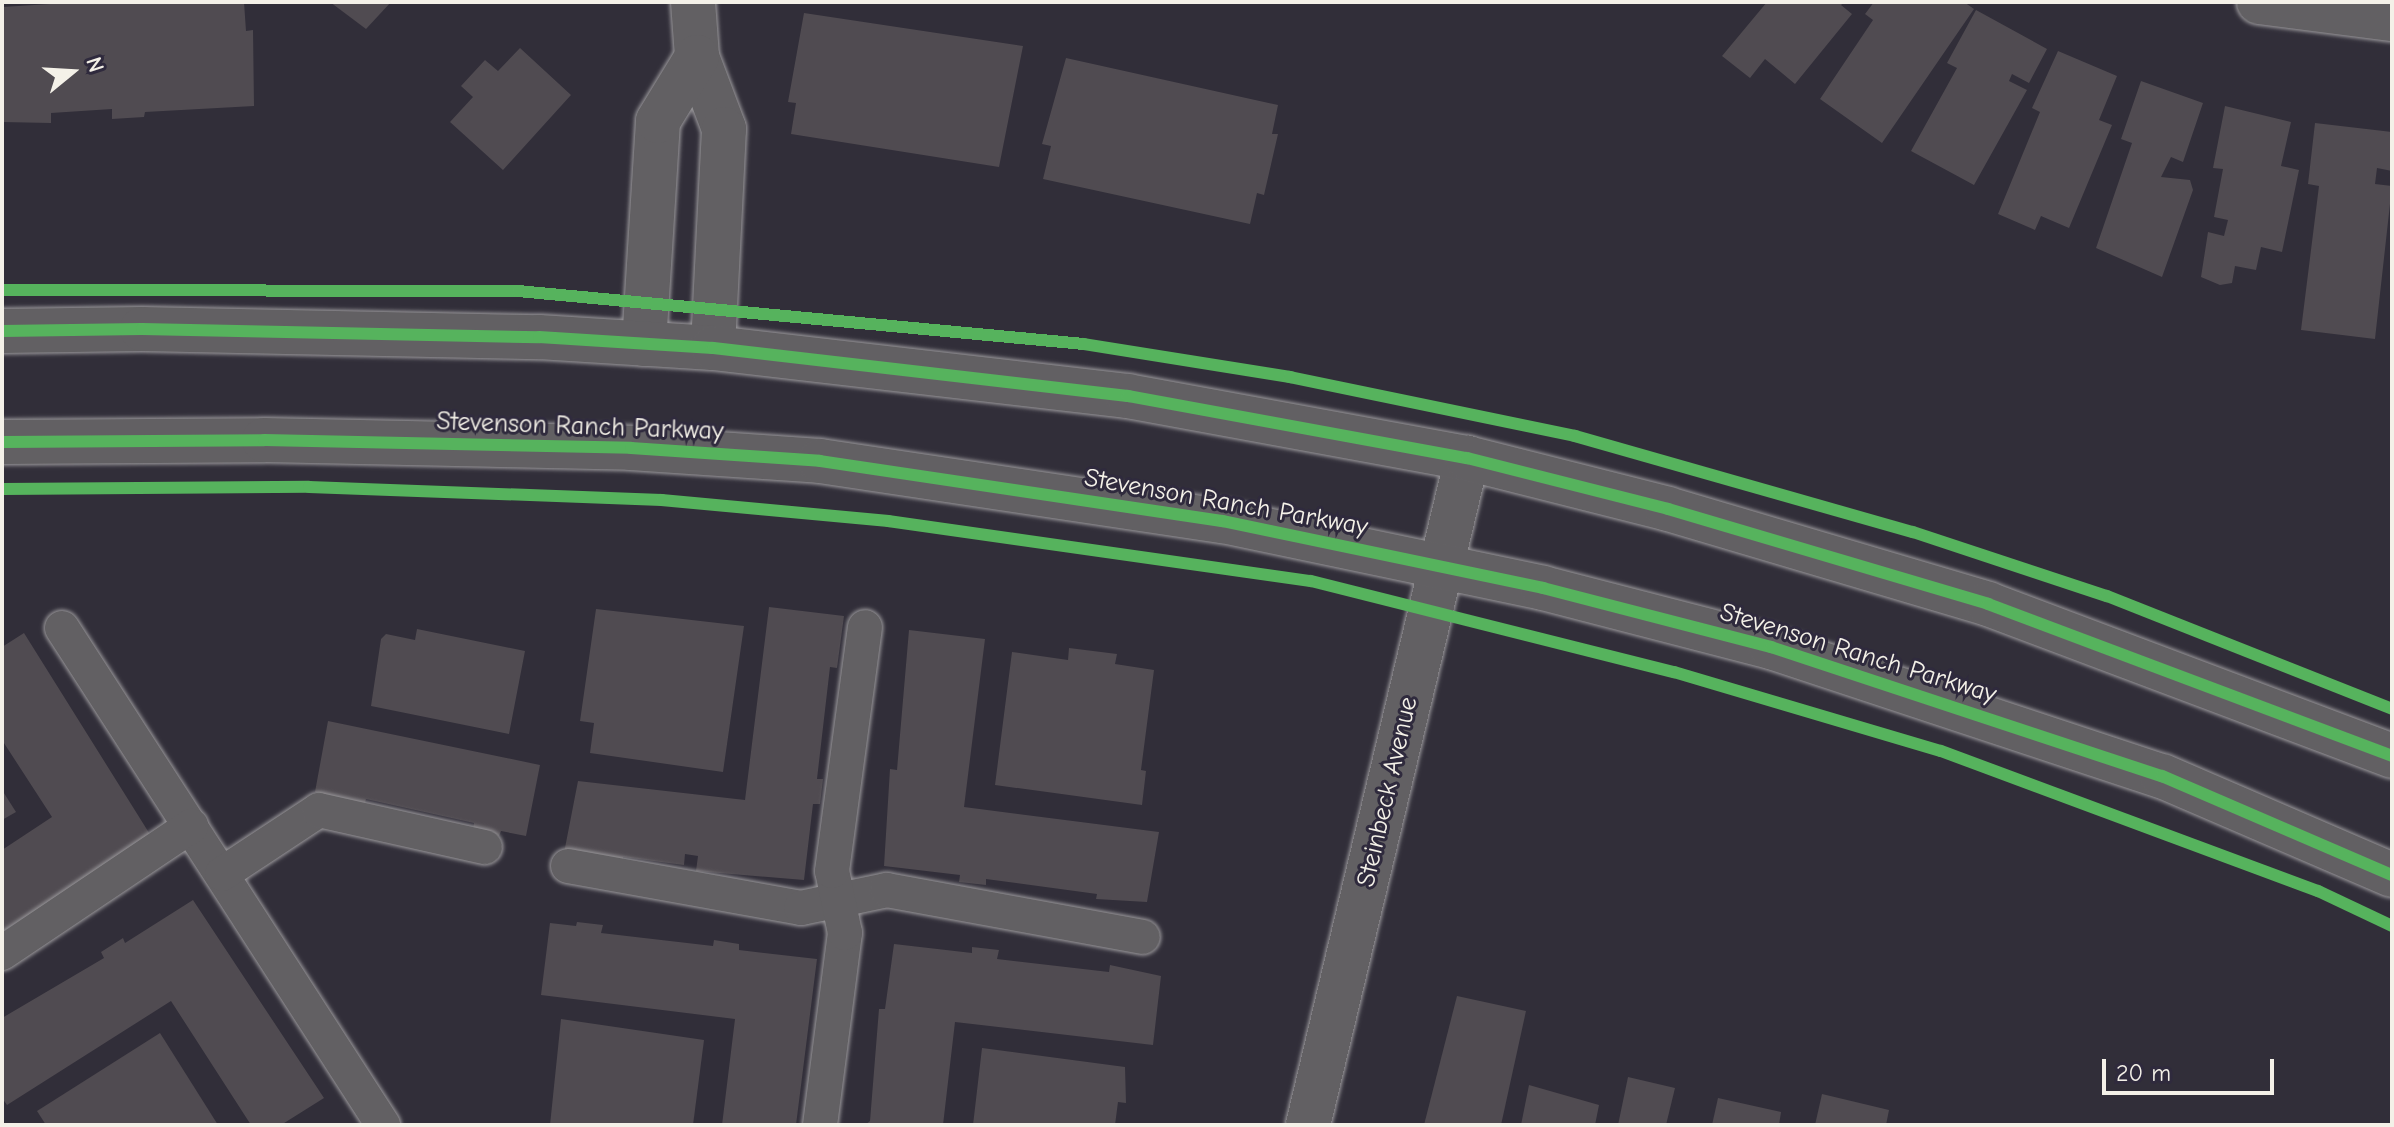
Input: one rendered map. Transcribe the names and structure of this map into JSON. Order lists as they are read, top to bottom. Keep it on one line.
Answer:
{"streets":{"main road":["Stevenson Ranch Parkway","Steinbeck Avenue"]},"crossings":[["Stevenson Ranch Parkway","Steinbeck Avenue"]],"scale_bar":"20 m","north":"right"}
